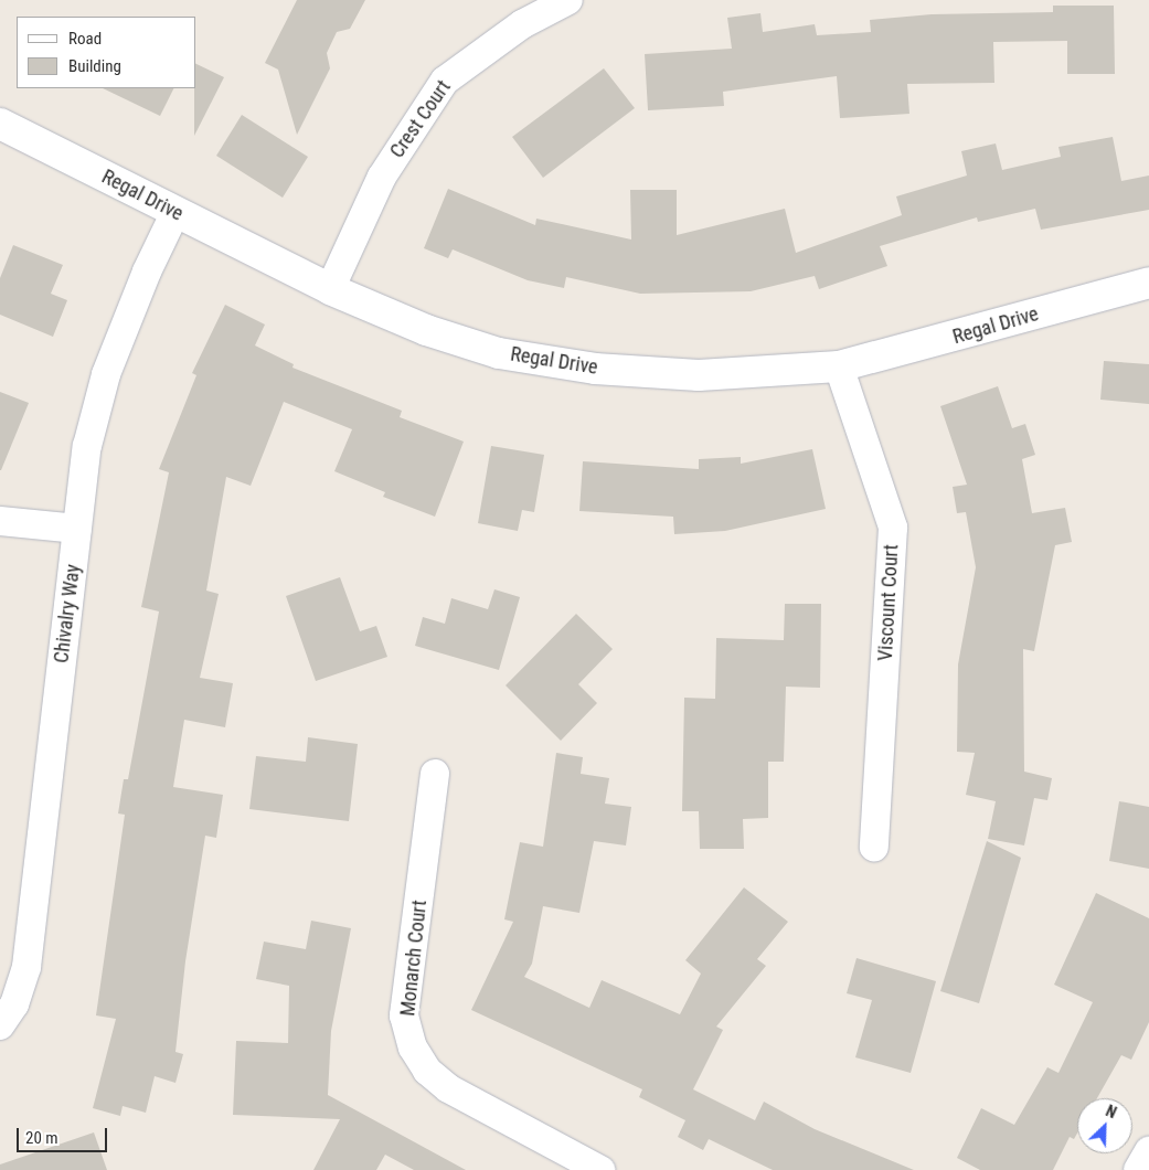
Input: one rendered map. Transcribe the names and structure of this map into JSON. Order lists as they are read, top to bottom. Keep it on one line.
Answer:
{"streets":{"street":["Crest Court","Regal Drive","Viscount Court","Chivalry Way","Monarch Court"]},"crossings":[["Crest Court","Regal Drive"],["Regal Drive","Viscount Court"],["Regal Drive","Chivalry Way"]],"legend":["Road","Building"],"scale_bar":"20 m","north":"top right"}
